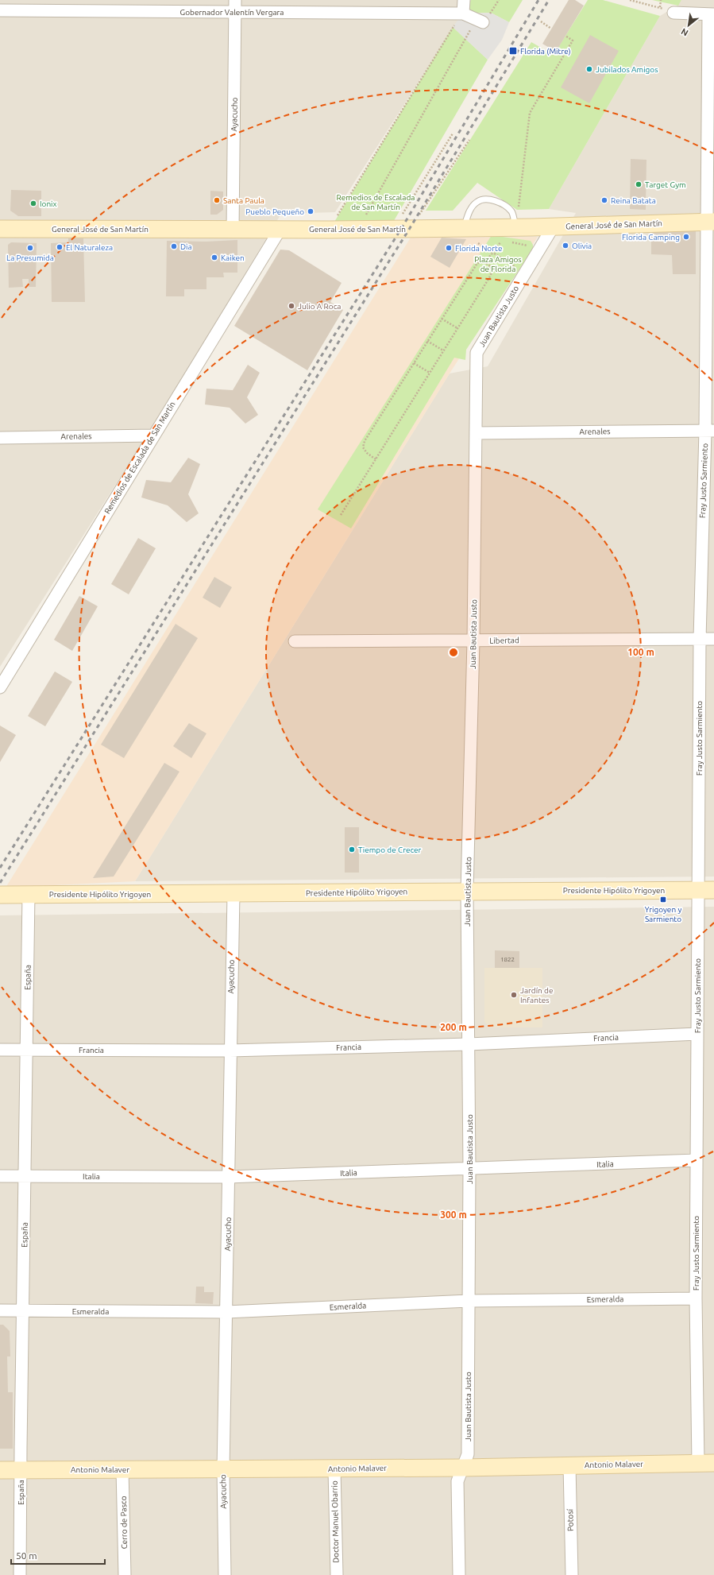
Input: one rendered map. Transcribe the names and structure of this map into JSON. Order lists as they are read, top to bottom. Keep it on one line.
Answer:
{"streets":{"street":["Gobernador Valentín Vergara","Ayacucho","General José de San Martín","Juan Bautista Justo","Arenales","Remedios de Escalada de San Martín","Fray Justo Sarmiento","Libertad","Presidente Hipólito Yrigoyen","España","Francia","Italia","Esmeralda","Antonio Malaver","Potosí","Doctor Manuel Obarrio","Cerro de Pasco"]},"crossings":[["Gobernador Valentín Vergara","Ayacucho"],["Ayacucho","General José de San Martín"],["Ayacucho","Presidente Hipólito Yrigoyen"],["Ayacucho","Francia"],["Ayacucho","Italia"],["Ayacucho","Esmeralda"],["Ayacucho","Antonio Malaver"],["General José de San Martín","Juan Bautista Justo"],["General José de San Martín","Remedios de Escalada de San Martín"],["General José de San Martín","Fray Justo Sarmiento"],["Juan Bautista Justo","Arenales"],["Juan Bautista Justo","Libertad"],["Juan Bautista Justo","Presidente Hipólito Yrigoyen"],["Juan Bautista Justo","Francia"],["Juan Bautista Justo","Italia"],["Juan Bautista Justo","Esmeralda"],["Juan Bautista Justo","Antonio Malaver"],["Arenales","Remedios de Escalada de San Martín"],["Arenales","Fray Justo Sarmiento"],["Fray Justo Sarmiento","Libertad"],["Fray Justo Sarmiento","Presidente Hipólito Yrigoyen"],["Fray Justo Sarmiento","Francia"],["Fray Justo Sarmiento","Italia"],["Fray Justo Sarmiento","Esmeralda"],["Fray Justo Sarmiento","Antonio Malaver"],["Presidente Hipólito Yrigoyen","España"],["España","Francia"],["España","Italia"],["España","Esmeralda"],["España","Antonio Malaver"],["Antonio Malaver","Potosí"],["Antonio Malaver","Doctor Manuel Obarrio"],["Antonio Malaver","Cerro de Pasco"]],"parks":["Remedios de Escalada de San Martín","Plaza Amigos de Florida"],"places":{"transit":["Florida (Mitre)","Yrigoyen y Sarmiento"],"other":["Jubilados Amigos","Target Gym","Santa Paula","Reina Batata","Ionix","Pueblo Pequeño","Florida Camping","Olivia","Dia","El Naturaleza","La Presumida","Florida Norte","Kaiken","Julio A Roca","Tiempo de Crecer","Jardín de Infantes"]},"house_numbers":["1822"],"scale_bar":"50 m","north":"bottom left","rings":["100 m","200 m","300 m"]}
